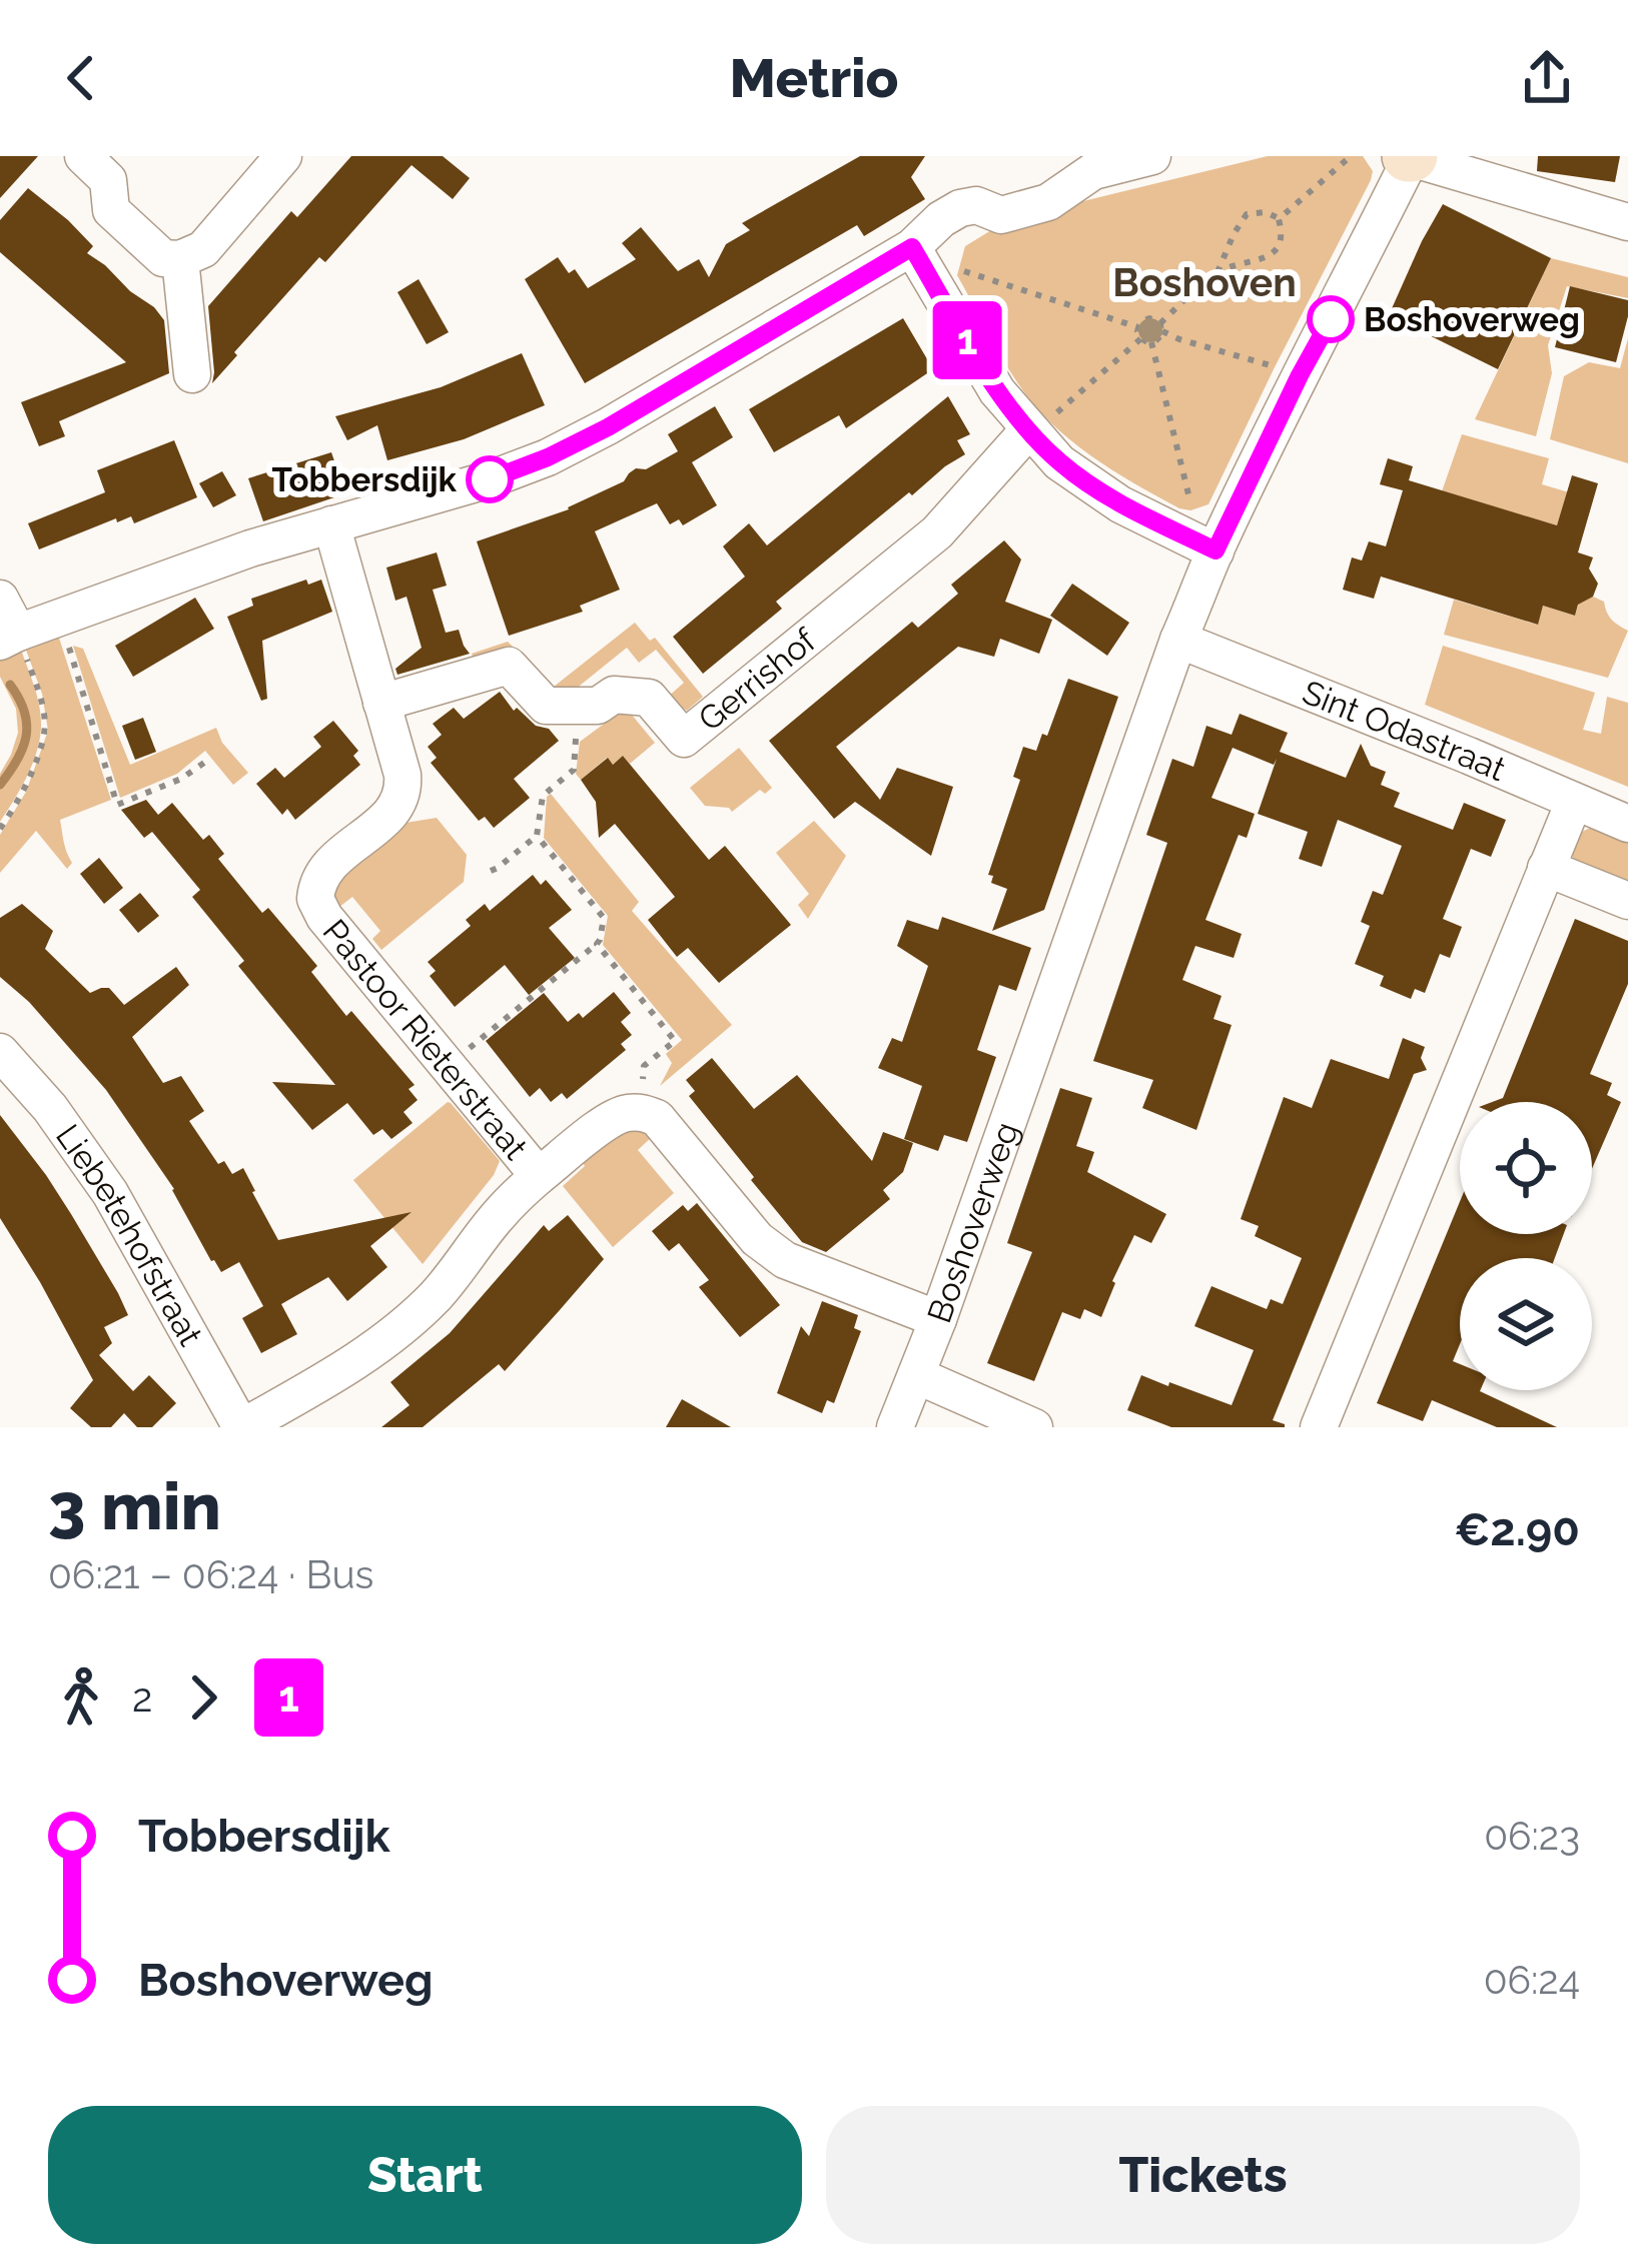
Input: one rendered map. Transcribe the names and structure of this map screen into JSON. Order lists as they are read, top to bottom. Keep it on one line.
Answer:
{"streets":{"street":["Gerrishof","Sint Odastraat","Pastoor Rieterstraat","Boshoverweg","Liebetehofstraat"]},"crossings":[["Sint Odastraat","Boshoverweg"]],"districts":["Boshoven"],"places":["Boshoverweg","Tobbersdijk"],"lines":["bus line 1"],"page":{"header":"Metrio","on_map":"1","heading":["3 min","06:21 – 06:24 · Bus","€2.90"],"legs":["2","1"],"list":[{"name":"Tobbersdijk","value":"06:23"},{"name":"Boshoverweg","value":"06:24"}],"buttons":["Start","Tickets"]}}
